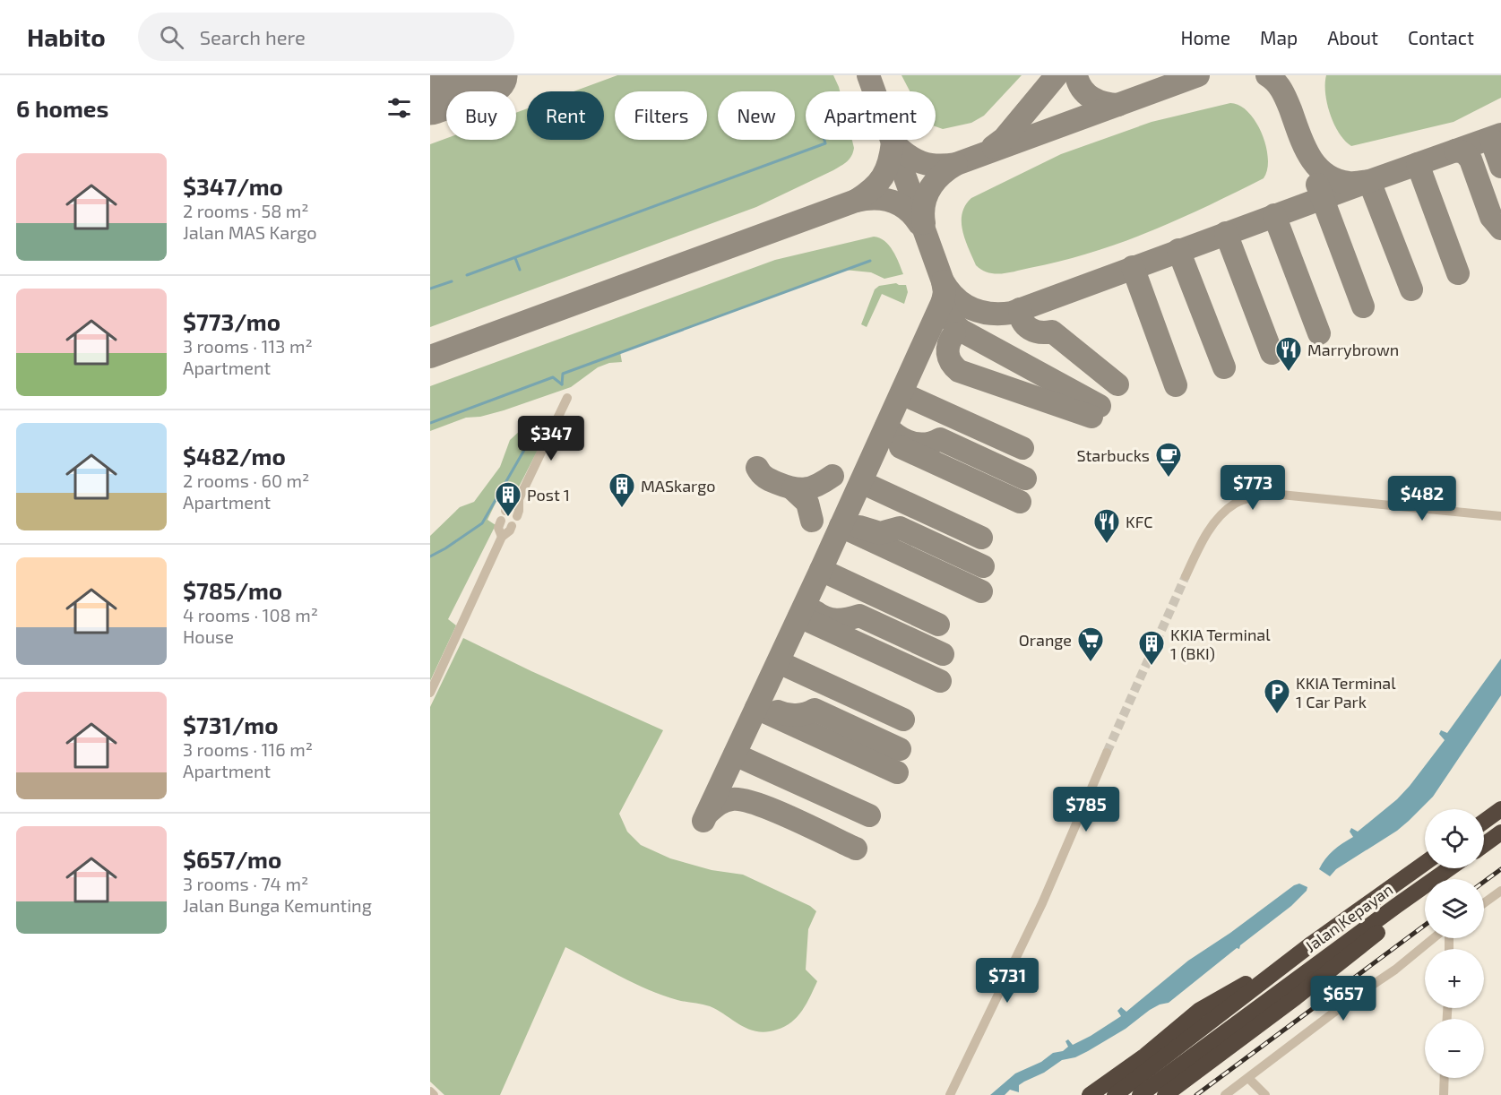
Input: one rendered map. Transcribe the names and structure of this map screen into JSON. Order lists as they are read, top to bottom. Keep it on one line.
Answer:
{"streets":{"highway":["Jalan Kepayan"]},"places":{"restaurant":["Marrybrown","KFC"],"cafe":["Starbucks"],"building":["MASkargo","Post 1","KKIA Terminal 1 (BKI)"],"supermarket":["Orange"],"parking":["KKIA Terminal 1 Car Park"]},"page":{"header":"Habito","search":"Search here","nav":["Home","Map","About","Contact"],"heading":"6 homes","chip":["Buy","Rent","Filters","New","Apartment"],"list":[{"name":"$347/mo","note":"2 rooms · 58 m² · Jalan MAS Kargo"},{"name":"$773/mo","note":"3 rooms · 113 m² · Apartment"},{"name":"$482/mo","note":"2 rooms · 60 m² · Apartment"},{"name":"$785/mo","note":"4 rooms · 108 m² · House"},{"name":"$731/mo","note":"3 rooms · 116 m² · Apartment"},{"name":"$657/mo","note":"3 rooms · 74 m² · Jalan Bunga Kemunting"}],"price":["$347","$773","$482","$785","$731","$657"],"map_buttons":["+","−"]}}
